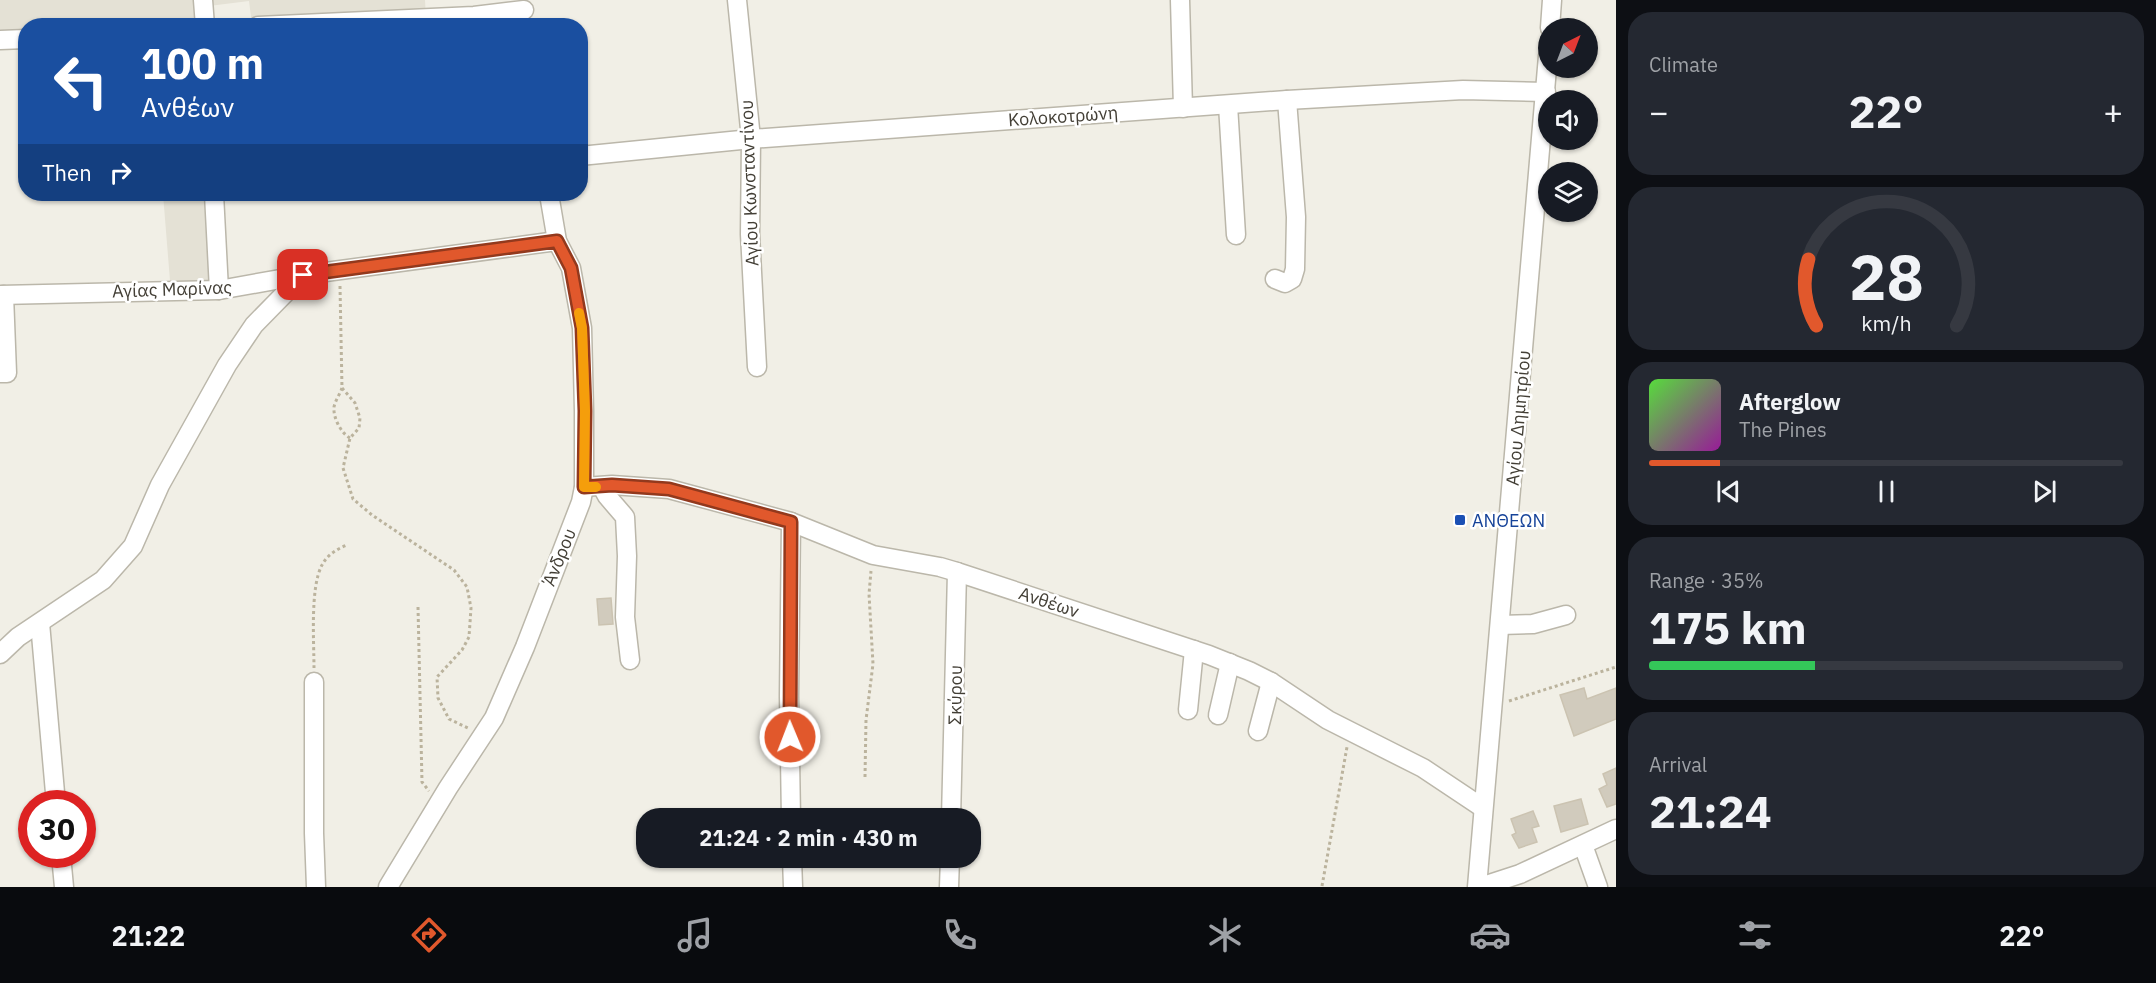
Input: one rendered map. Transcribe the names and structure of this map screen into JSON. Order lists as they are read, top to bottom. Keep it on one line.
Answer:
{"streets":{"street":["Κολοκοτρώνη","Αγίου Κωνσταντίνου","Αγίας Μαρίνας","Αγίου Δημητρίου","Άνδρου","Ανθέων","Σκύρου"]},"crossings":[["Κολοκοτρώνη","Αγίου Κωνσταντίνου"],["Αγίας Μαρίνας","Άνδρου"],["Αγίου Δημητρίου","Ανθέων"],["Άνδρου","Ανθέων"],["Ανθέων","Σκύρου"]],"places":{"transit":["ΑΝΘΕΩΝ"]},"north":"top right","page":{"tile":["Climate",["Range · 35%","175 km"],["Arrival","21:24"]],"turn":["100 m","Ανθέων"],"heat":["−","22°","+"],"then":"Then","song":["Afterglow","The Pines"],"limit":"30","trip":"21:24 · 2 min · 430 m","tabs":["21:22","22°"],"gauge":["28","km/h"]}}
